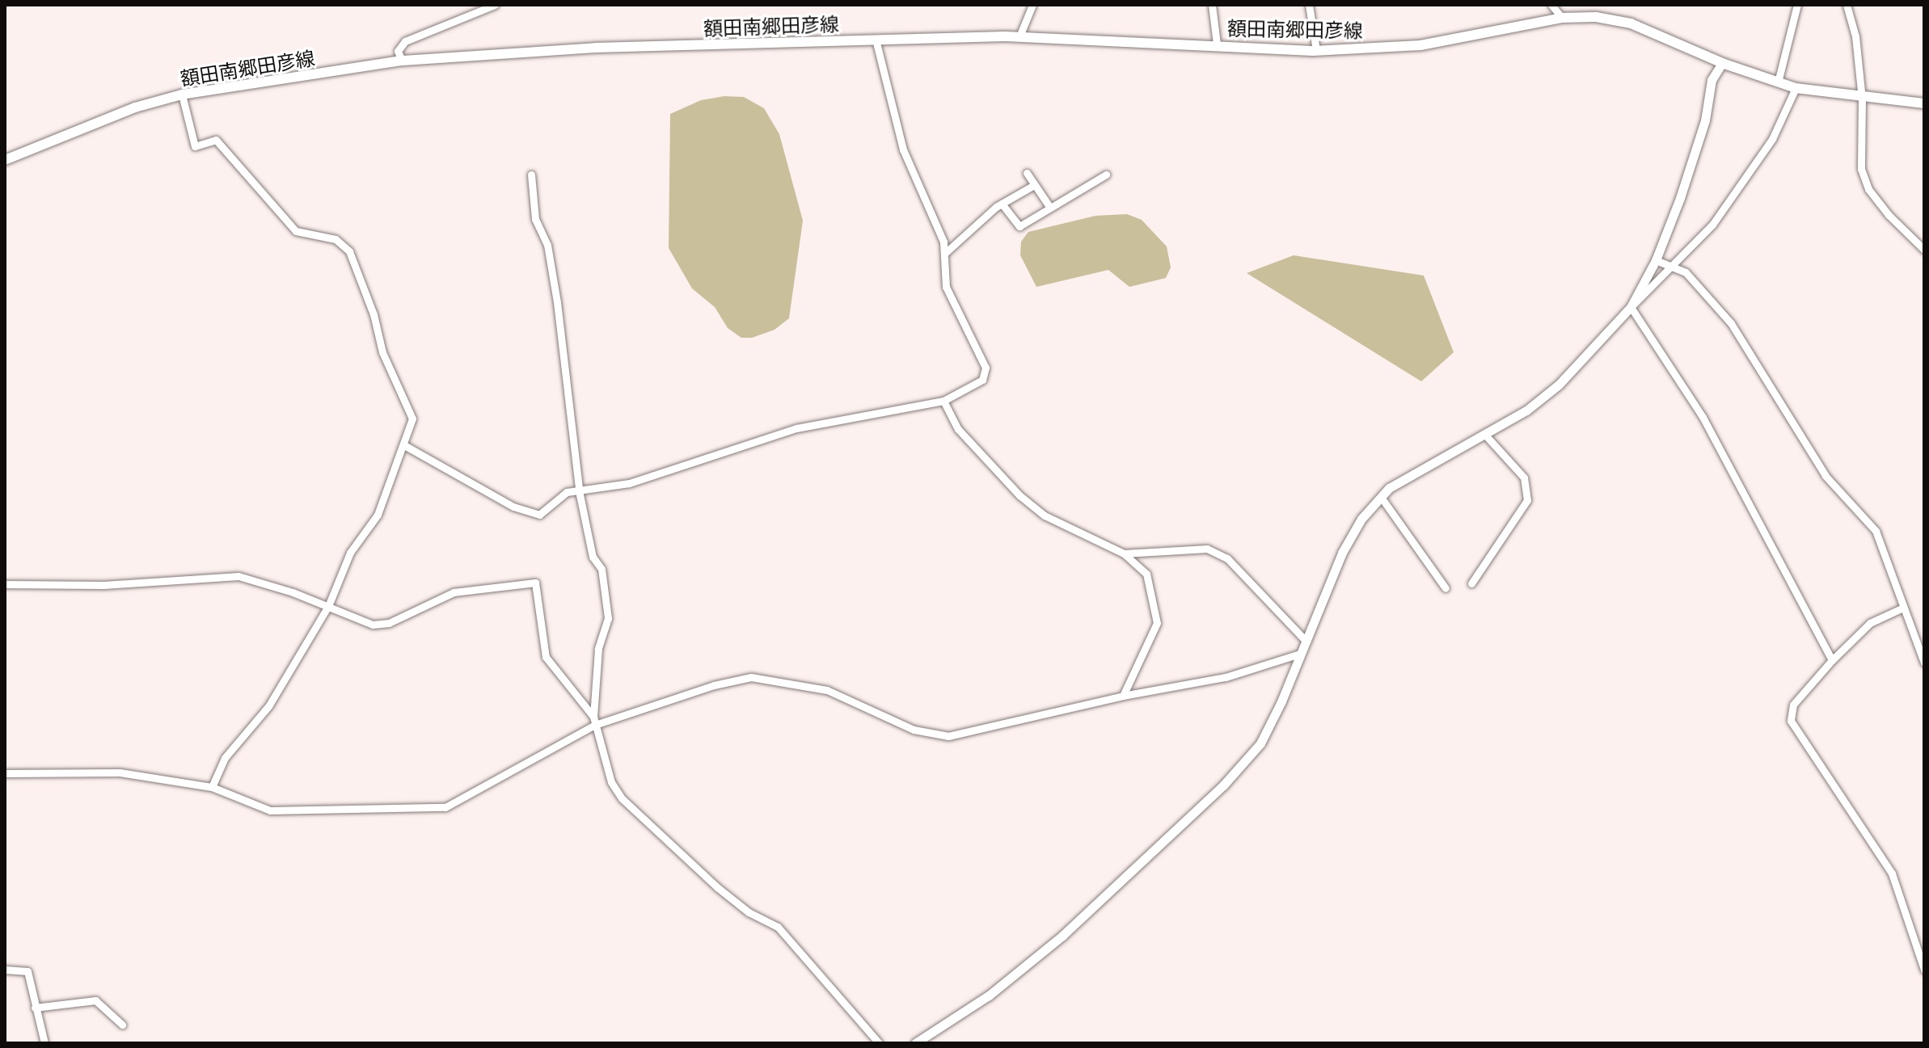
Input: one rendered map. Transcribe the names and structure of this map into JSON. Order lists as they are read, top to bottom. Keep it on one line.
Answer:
{"streets":{"main road":["額田南郷田彦線"]}}
